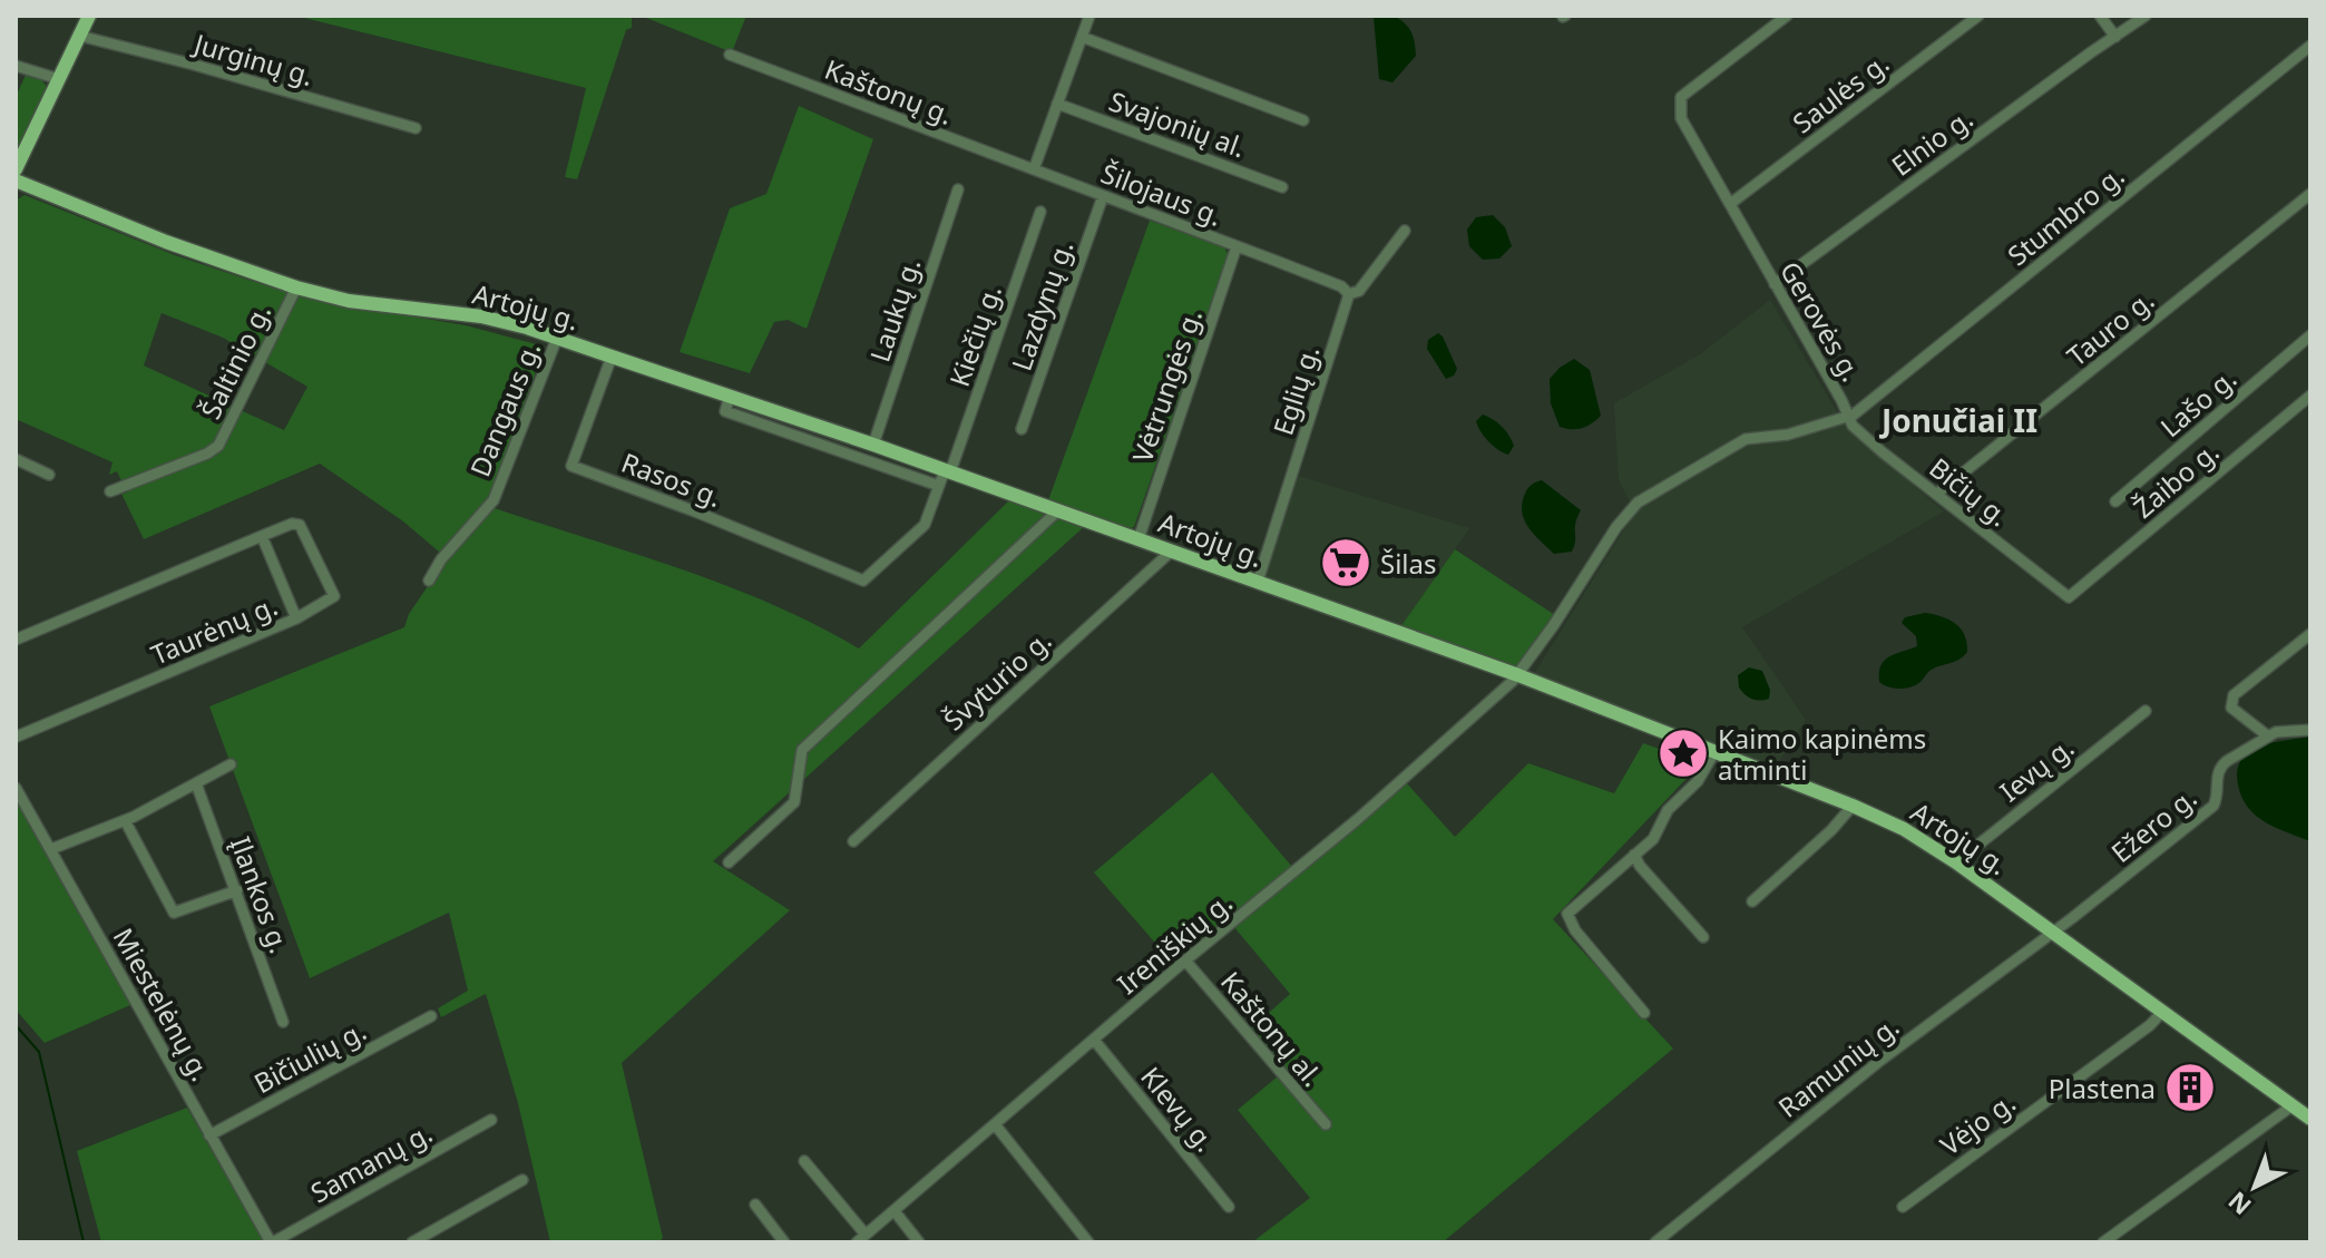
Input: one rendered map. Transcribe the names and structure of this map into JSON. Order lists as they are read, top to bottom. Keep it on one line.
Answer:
{"streets":{"main road":["Artojų g."],"street":["Jurginų g.","Kaštonų g.","Saulės g.","Svajonių al.","Elnio g.","Šilojaus g.","Stumbro g.","Lazdynų g.","Laukų g.","Gerovės g.","Tauro g.","Kiečių g.","Šaltinio g.","Vėtrungės g.","Eglių g.","Lašo g.","Dangaus g.","Rasos g.","Žaibo g.","Bičių g.","Taurėnų g.","Švyturio g.","Ievų g.","Ežero g.","Įlankos g.","Ireniškių g.","Miestelėnų g.","Kaštonų al.","Bičiulių g.","Ramunių g.","Klevų g.","Vėjo g.","Samanų g."]},"crossings":[["Kaštonų g.","Šilojaus g."],["Saulės g.","Gerovės g."],["Elnio g.","Gerovės g."],["Šilojaus g.","Lazdynų g."],["Šilojaus g.","Vėtrungės g."],["Šilojaus g.","Eglių g."],["Stumbro g.","Gerovės g."],["Stumbro g.","Bičių g."],["Artojų g.","Laukų g."],["Artojų g.","Gerovės g."],["Artojų g.","Kiečių g."],["Artojų g.","Šaltinio g."],["Artojų g.","Vėtrungės g."],["Artojų g.","Eglių g."],["Artojų g.","Dangaus g."],["Artojų g.","Rasos g."],["Artojų g.","Švyturio g."],["Artojų g.","Ievų g."],["Artojų g.","Ežero g."],["Artojų g.","Ireniškių g."],["Artojų g.","Ramunių g."],["Artojų g.","Vėjo g."],["Gerovės g.","Bičių g."],["Gerovės g.","Ireniškių g."],["Tauro g.","Bičių g."],["Kiečių g.","Rasos g."],["Žaibo g.","Bičių g."],["Ežero g.","Ramunių g."],["Ireniškių g.","Kaštonų al."],["Ireniškių g.","Klevų g."],["Miestelėnų g.","Bičiulių g."],["Miestelėnų g.","Samanų g."]],"districts":["Jonučiai II"],"places":{"supermarket":["Šilas"],"place":["Kaimo kapinėms atminti"],"building":["Plastena"]},"north":"bottom left"}
